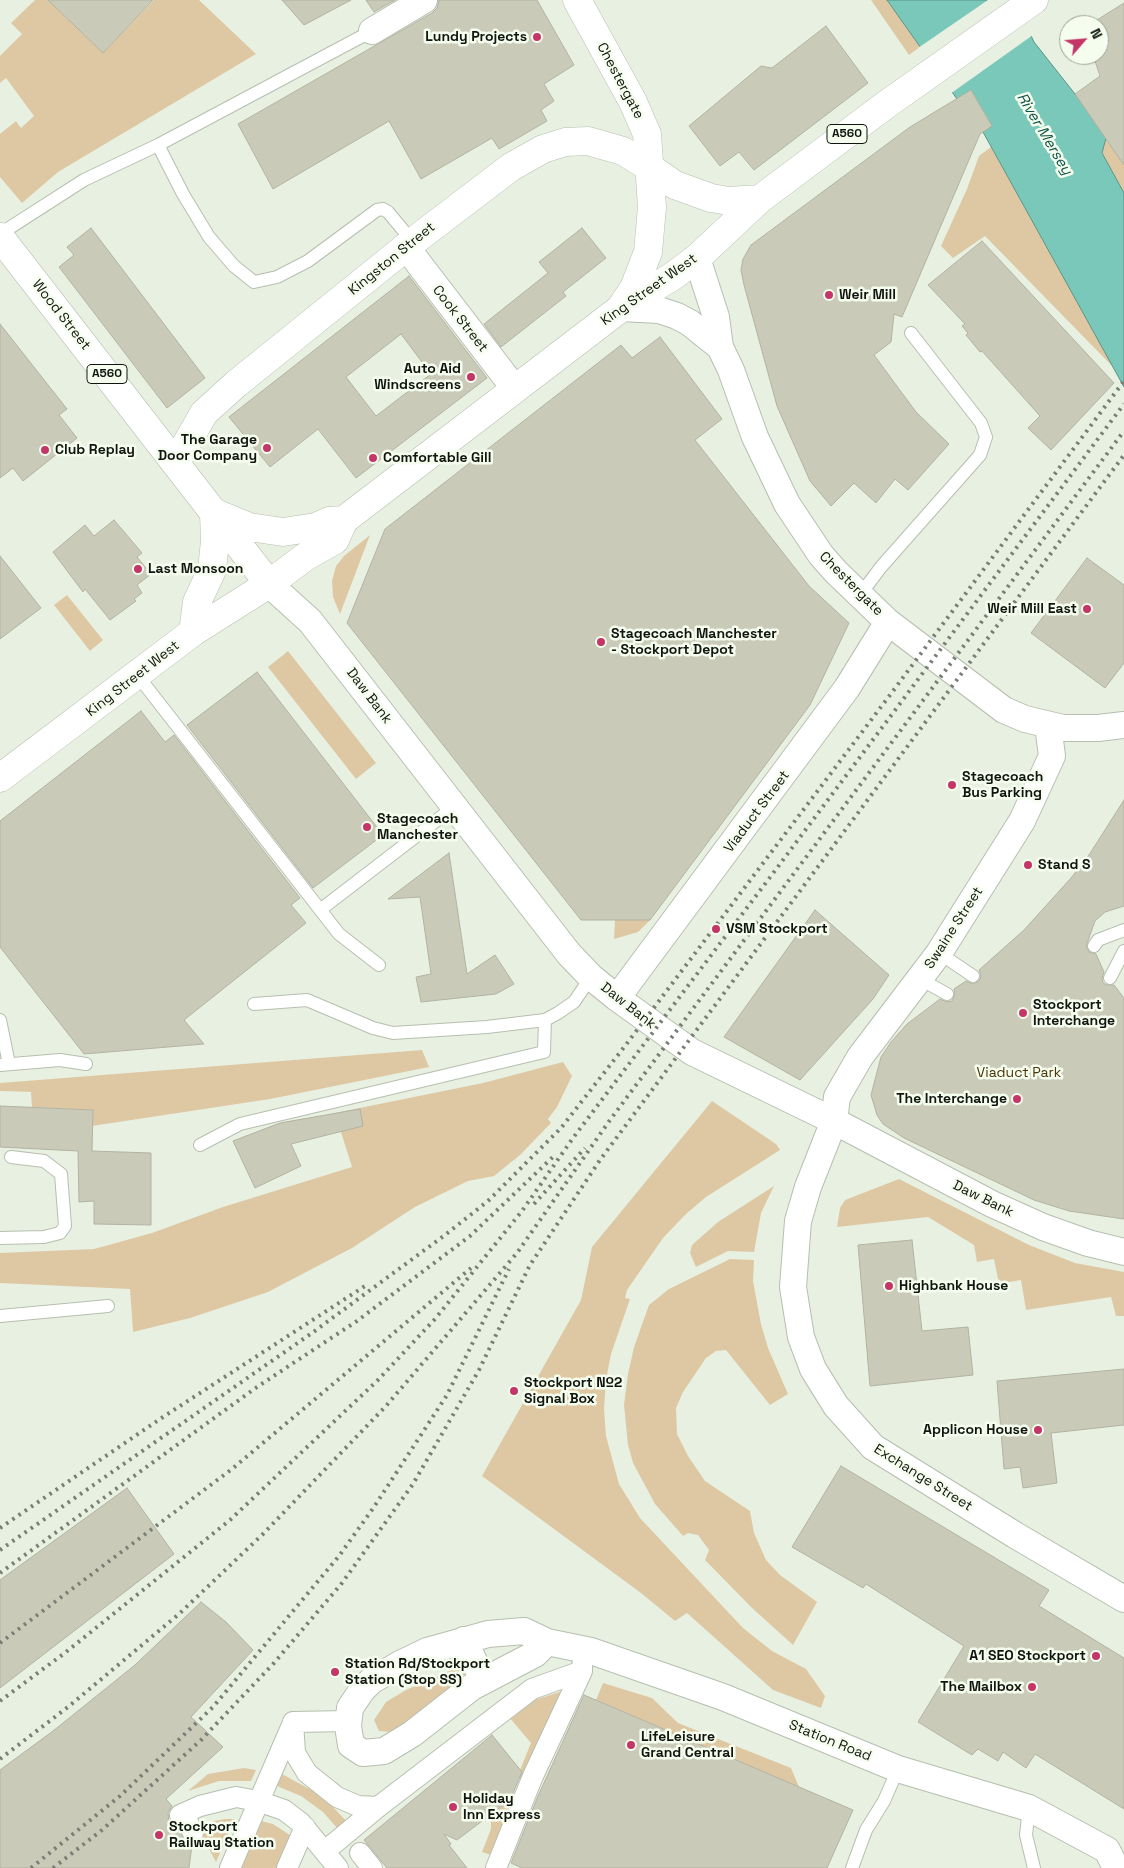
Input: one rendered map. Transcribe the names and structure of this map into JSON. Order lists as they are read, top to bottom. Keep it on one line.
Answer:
{"streets":{"main road":["Chestergate","A560","Kingston Street","King Street West","Wood Street"],"street":["Cook Street","Daw Bank","Viaduct Street","Swaine Street","Exchange Street","Station Road"]},"crossings":[["Chestergate","Kingston Street"],["Chestergate","King Street West"],["Chestergate","Viaduct Street"],["Chestergate","Swaine Street"],["A560","King Street West"],["A560","Wood Street"],["A560","Daw Bank"],["Kingston Street","Wood Street"],["Kingston Street","Cook Street"],["King Street West","Cook Street"],["King Street West","Daw Bank"],["Daw Bank","Viaduct Street"],["Daw Bank","Swaine Street"],["Daw Bank","Exchange Street"],["Swaine Street","Exchange Street"]],"water":["River Mersey"],"parks":["Viaduct Park"],"places":["Lundy Projects","Weir Mill","Auto Aid Windscreens","The Garage Door Company","Club Replay","Comfortable Gill","Last Monsoon","Weir Mill East","Stagecoach Manchester - Stockport Depot","Stagecoach Bus Parking","Stagecoach Manchester","Stand S","VSM Stockport","Stockport Interchange","The Interchange","Highbank House","Stockport №2 Signal Box","Applicon House","A1 SEO Stockport","Station Rd/Stockport Station (Stop SS)","The Mailbox","LifeLeisure Grand Central","Holiday Inn Express","Stockport Railway Station"],"north":"top right"}
